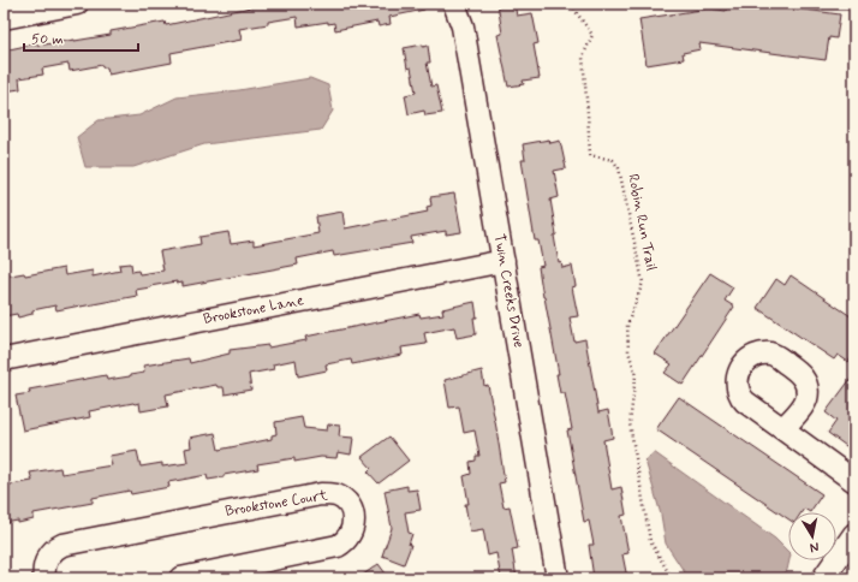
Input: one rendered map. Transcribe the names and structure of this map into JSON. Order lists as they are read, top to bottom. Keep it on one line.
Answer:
{"streets":{"street":["Twin Creeks Drive","Brookstone Lane","Brookstone Court"],"path":["Robin Run Trail"]},"crossings":[["Twin Creeks Drive","Brookstone Lane"]],"scale_bar":"50 m","north":"bottom"}
